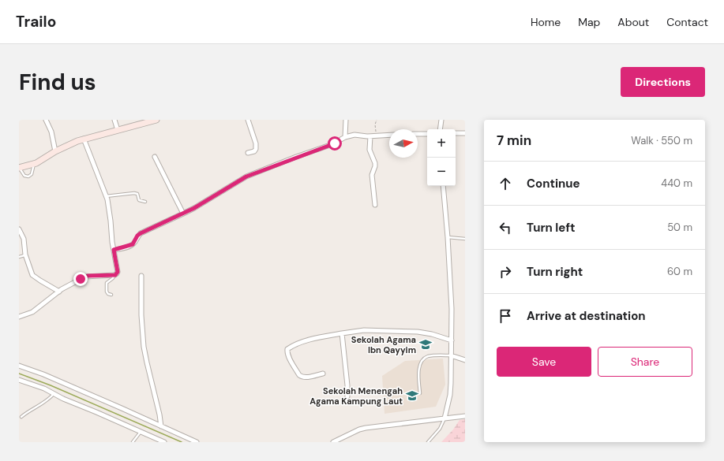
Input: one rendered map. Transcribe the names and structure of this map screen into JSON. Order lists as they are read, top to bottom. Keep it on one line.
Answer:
{"places":{"school or university":["Sekolah Agama Ibn Qayyim","Sekolah Menengah Agama Kampung Laut"]},"north":"right","page":{"header":"Trailo","nav":["Home","Map","About","Contact"],"buttons":["Directions",["Save","Share"]],"title":"Find us","heading":["7 min","Walk · 550 m"],"map_buttons":["+","−"],"list":[["Continue","440 m"],["Turn left","50 m"],["Turn right","60 m"],"Arrive at destination"]}}
